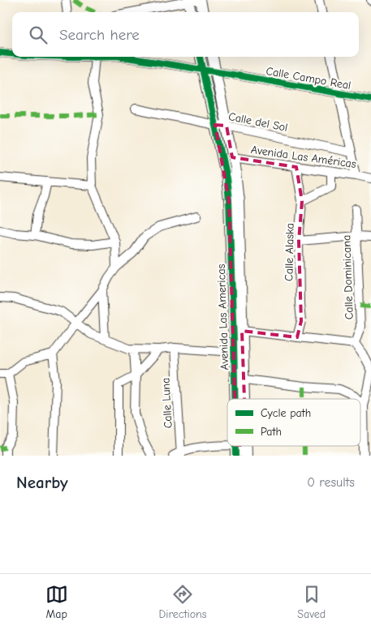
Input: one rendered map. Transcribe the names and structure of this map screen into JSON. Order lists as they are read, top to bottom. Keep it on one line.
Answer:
{"streets":{"street":["Calle Campo Real","Calle del Sol","Avenida Las Américas","Calle Alaska","Calle Dominicana","Avenida Las Americas","Calle Luna"]},"crossings":[["Avenida Las Américas","Calle Alaska"]],"legend":["Cycle path","Path"],"page":{"search":"Search here","heading":["Nearby","0 results"],"nav":["Map","Directions","Saved"]}}
